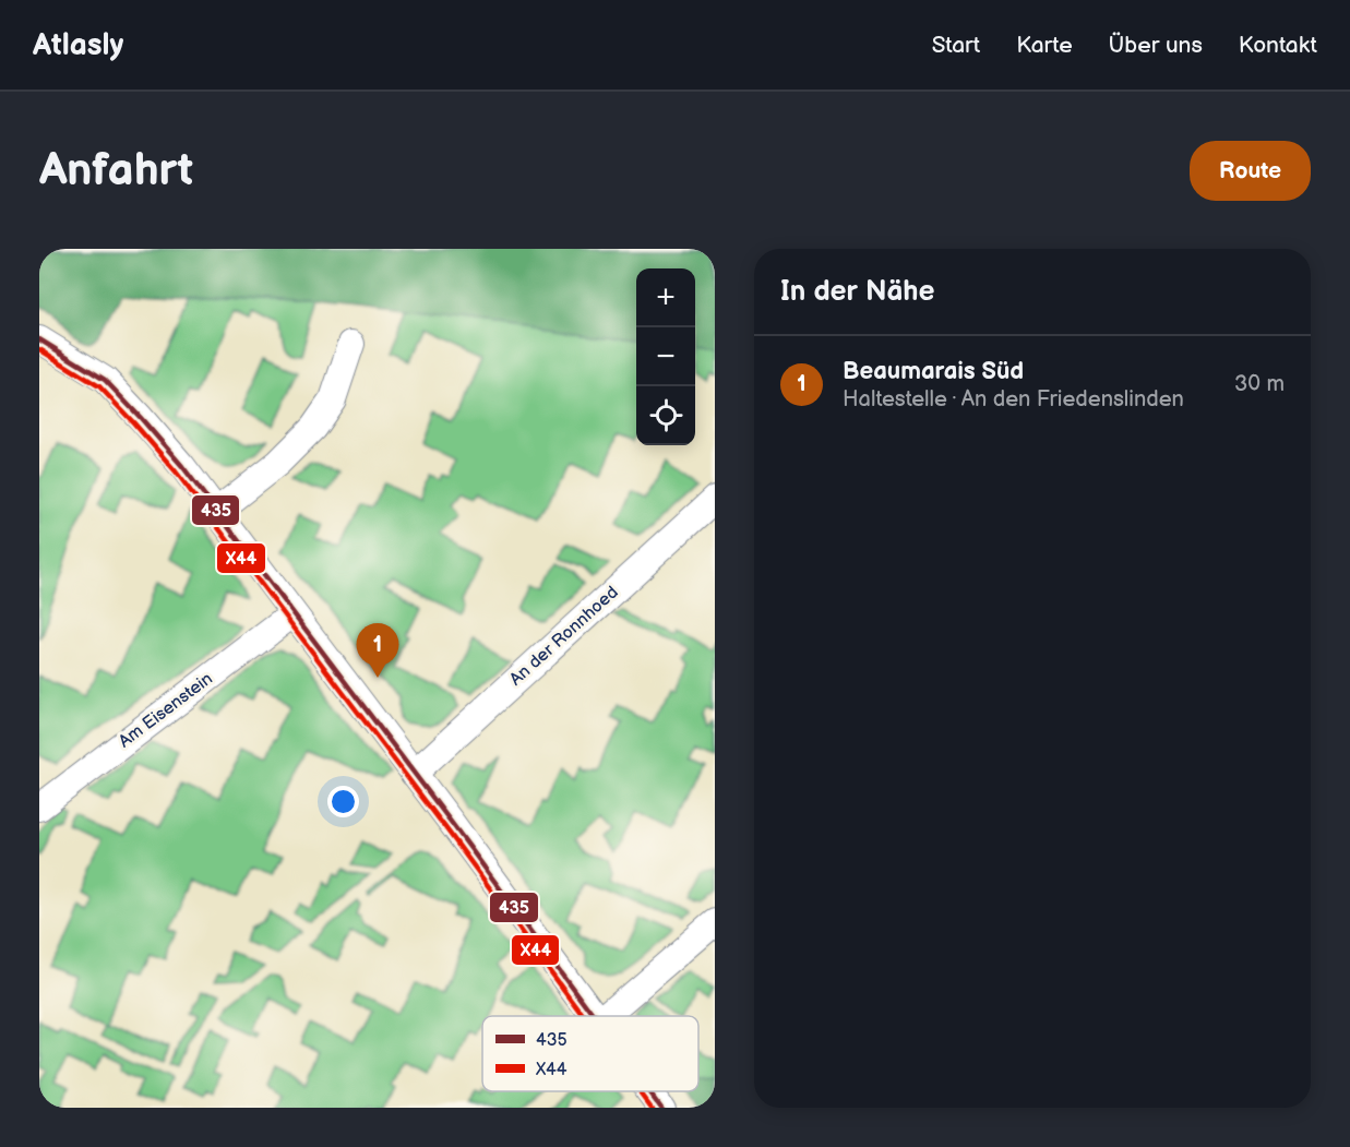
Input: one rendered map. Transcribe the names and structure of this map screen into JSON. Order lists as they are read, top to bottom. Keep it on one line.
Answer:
{"streets":{"street":["An der Ronnhoed","Am Eisenstein"]},"lines":["transit line 435","transit line X44"],"legend":["435","X44"],"page":{"header":"Atlasly","nav":["Start","Karte","Über uns","Kontakt"],"buttons":"Route","title":"Anfahrt","heading":"In der Nähe","map_buttons":["+","−"],"list":[{"mark":"1","name":"Beaumarais Süd","note":"Haltestelle · An den Friedenslinden","value":"30 m"}],"pins":"1"}}
